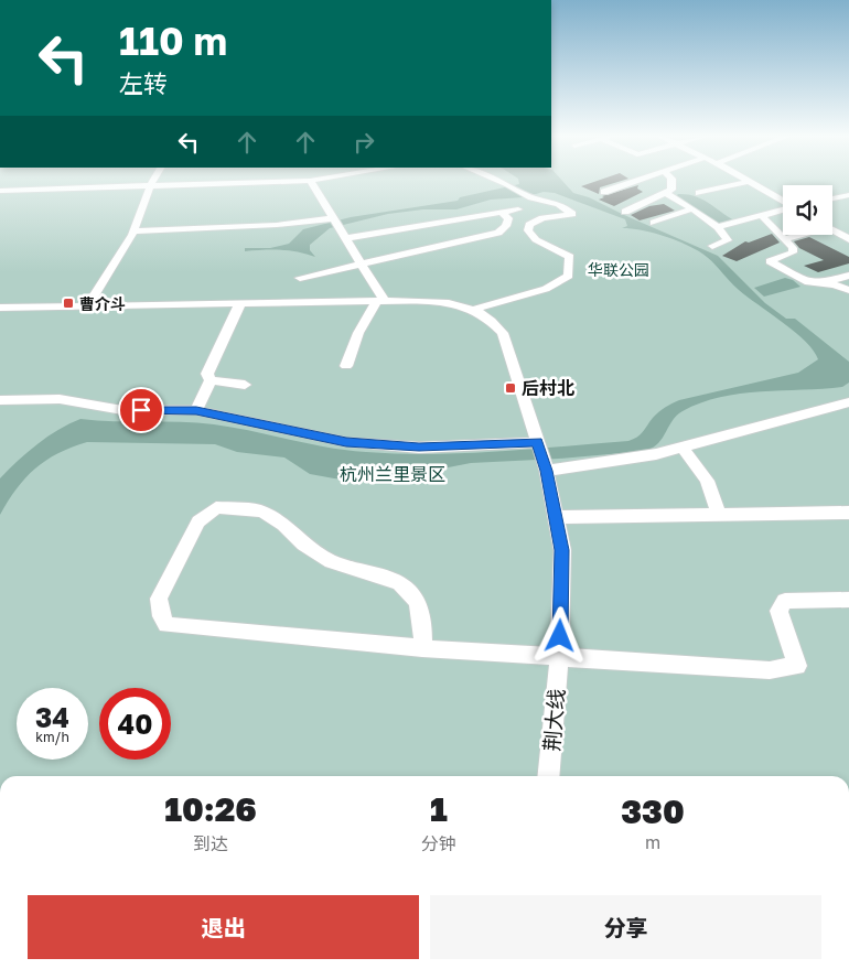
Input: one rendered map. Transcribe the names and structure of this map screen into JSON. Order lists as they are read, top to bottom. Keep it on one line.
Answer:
{"streets":{"street":["荆大线"]},"parks":["华联公园","杭州兰里景区"],"places":{"transit":["曹介斗","后村北"]},"page":{"turn":["110 m","左转"],"speed":"34 km/h","limit":"40","eta":["10:26","到达","1","分钟","330","m"],"buttons":["退出","分享"]}}
